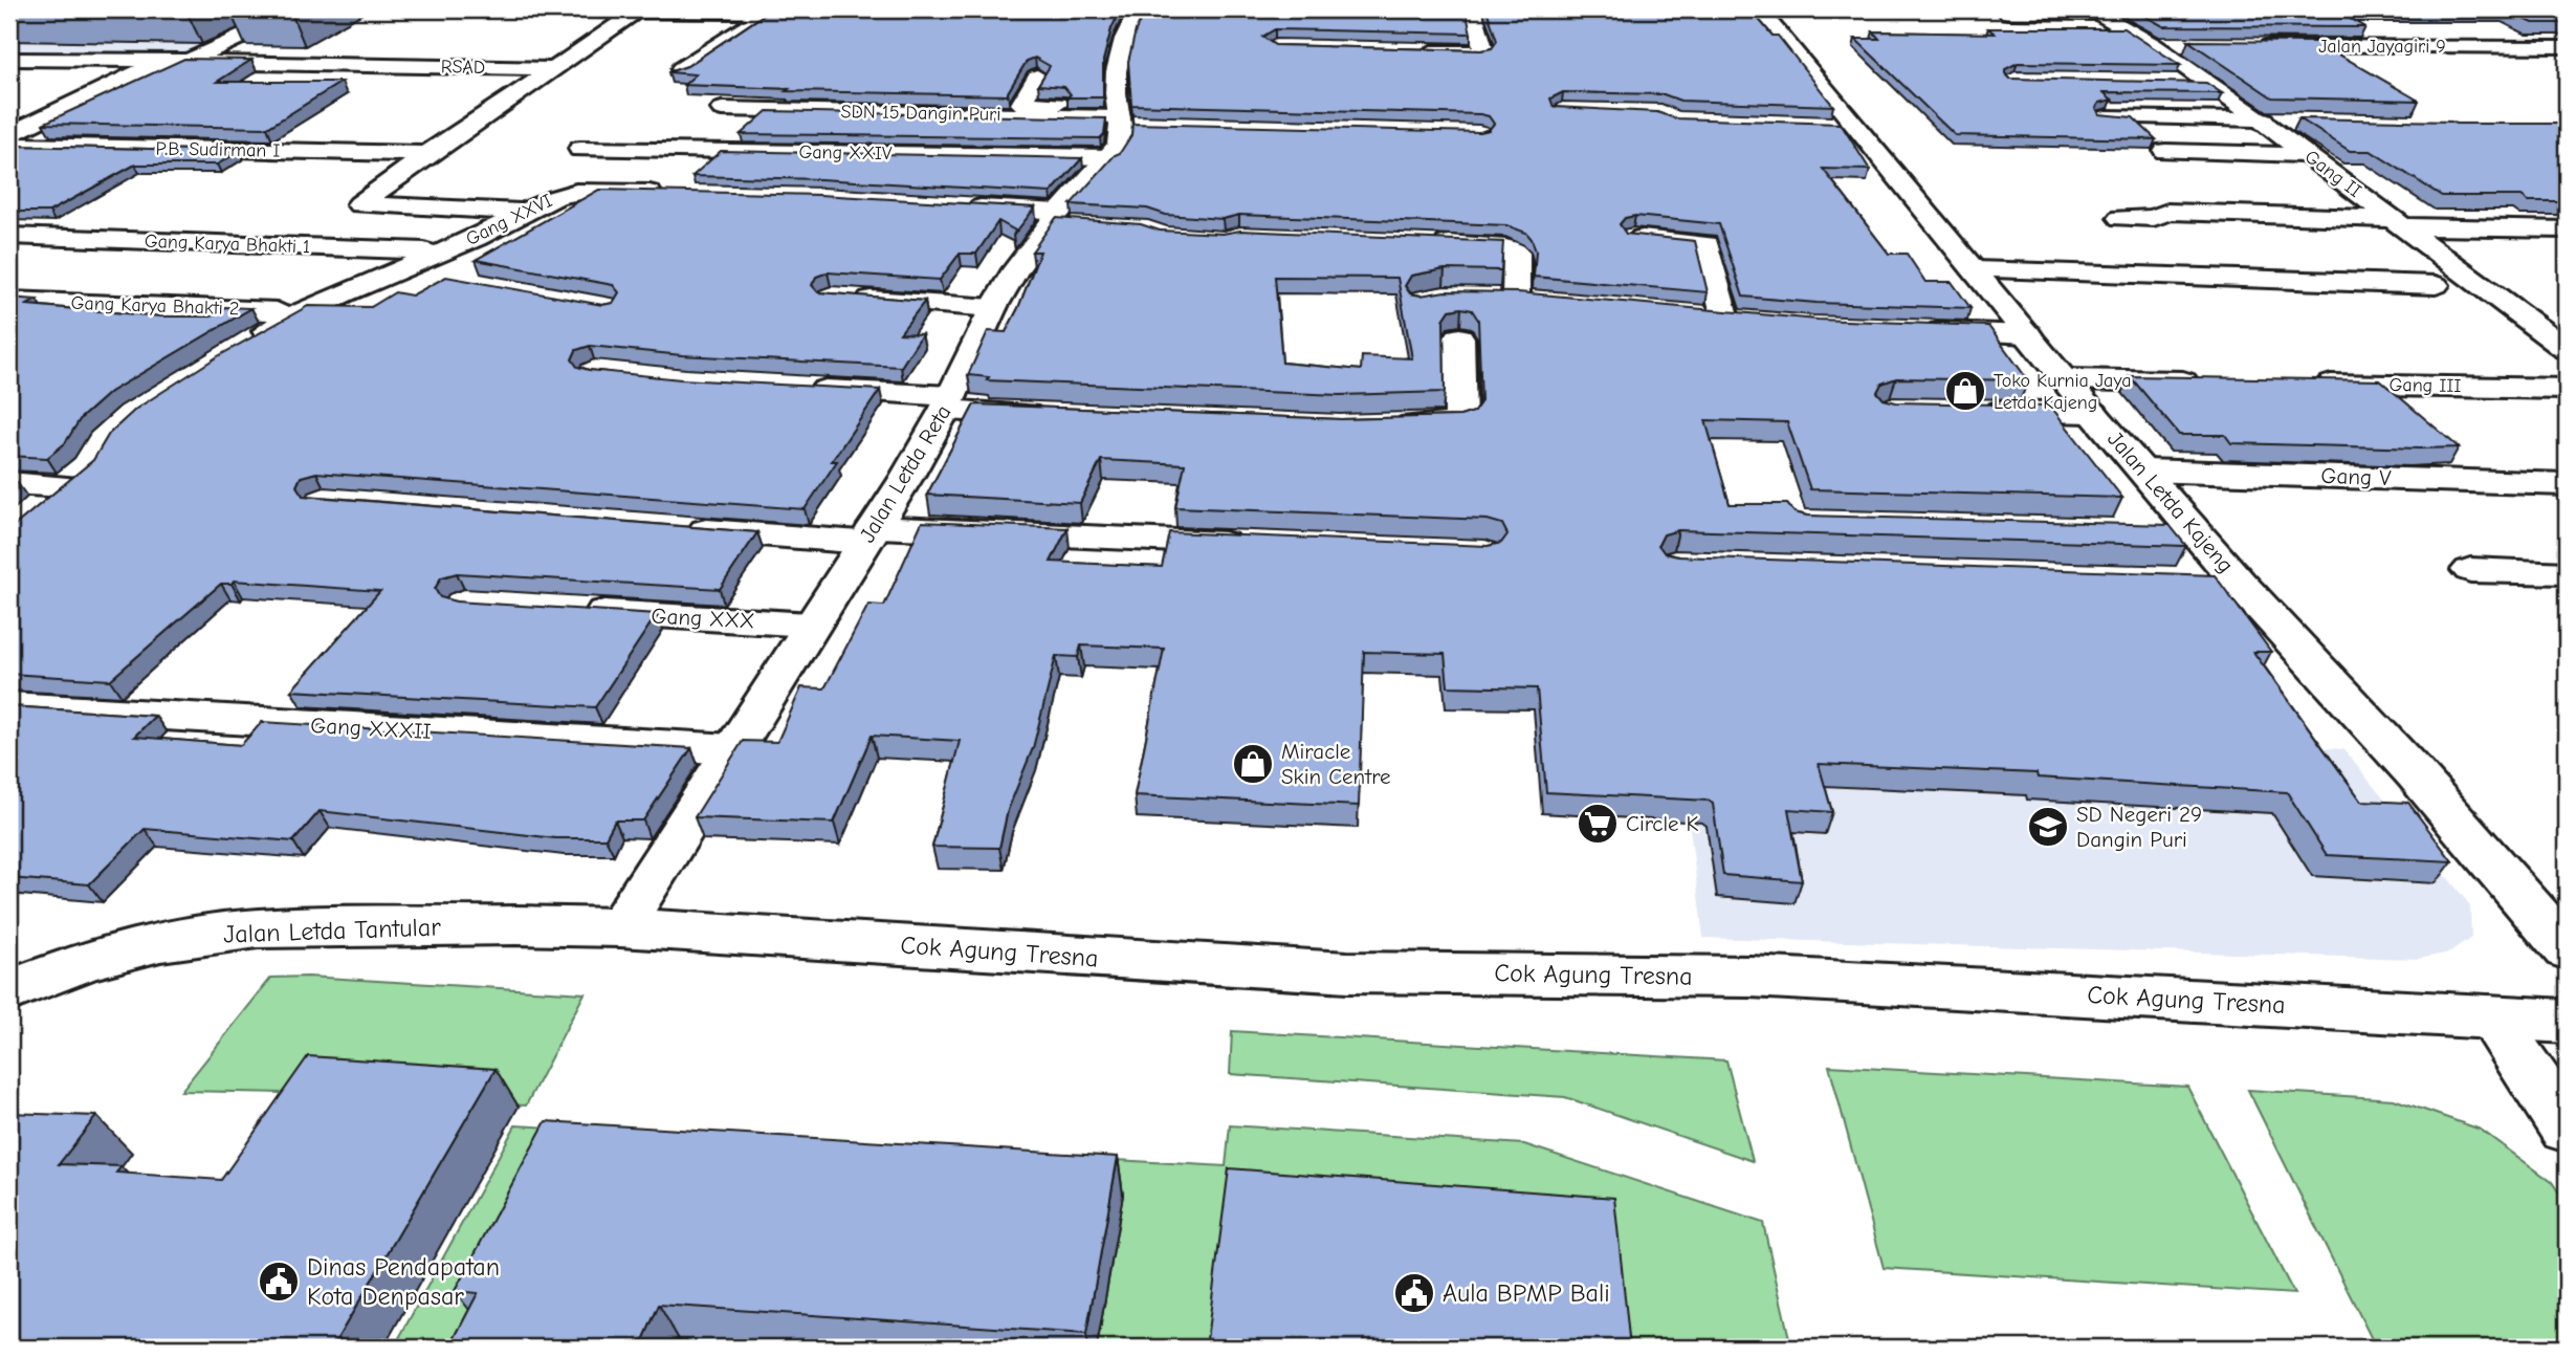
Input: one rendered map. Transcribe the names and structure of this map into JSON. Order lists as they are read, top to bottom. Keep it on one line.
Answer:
{"streets":{"street":["Jalan Jayagiri 9","RSAD","SDN 15 Dangin Puri","P.B. Sudirman I","Gang XXIV","Gang II","Gang XXVI","Gang Karya Bhakti 1","Gang Karya Bhakti 2","Gang III","Jalan Letda Reta","Gang V","Jalan Letda Kajeng","Gang XXX","Gang XXXII","Jalan Letda Tantular","Cok Agung Tresna"]},"crossings":[["SDN 15 Dangin Puri","Jalan Letda Reta"],["Gang XXIV","Jalan Letda Reta"],["Gang XXVI","Gang Karya Bhakti 1"],["Gang XXVI","Gang Karya Bhakti 2"],["Jalan Letda Reta","Gang XXX"],["Jalan Letda Reta","Gang XXXII"],["Jalan Letda Reta","Jalan Letda Tantular"],["Jalan Letda Reta","Cok Agung Tresna"],["Gang V","Jalan Letda Kajeng"],["Jalan Letda Tantular","Cok Agung Tresna"]],"places":{"shop":["Toko Kurnia Jaya Letda Kajeng","Miracle Skin Centre"],"supermarket":["Circle K"],"school or university":["SD Negeri 29 Dangin Puri"],"public building":["Dinas Pendapatan Kota Denpasar","Aula BPMP Bali"]}}
